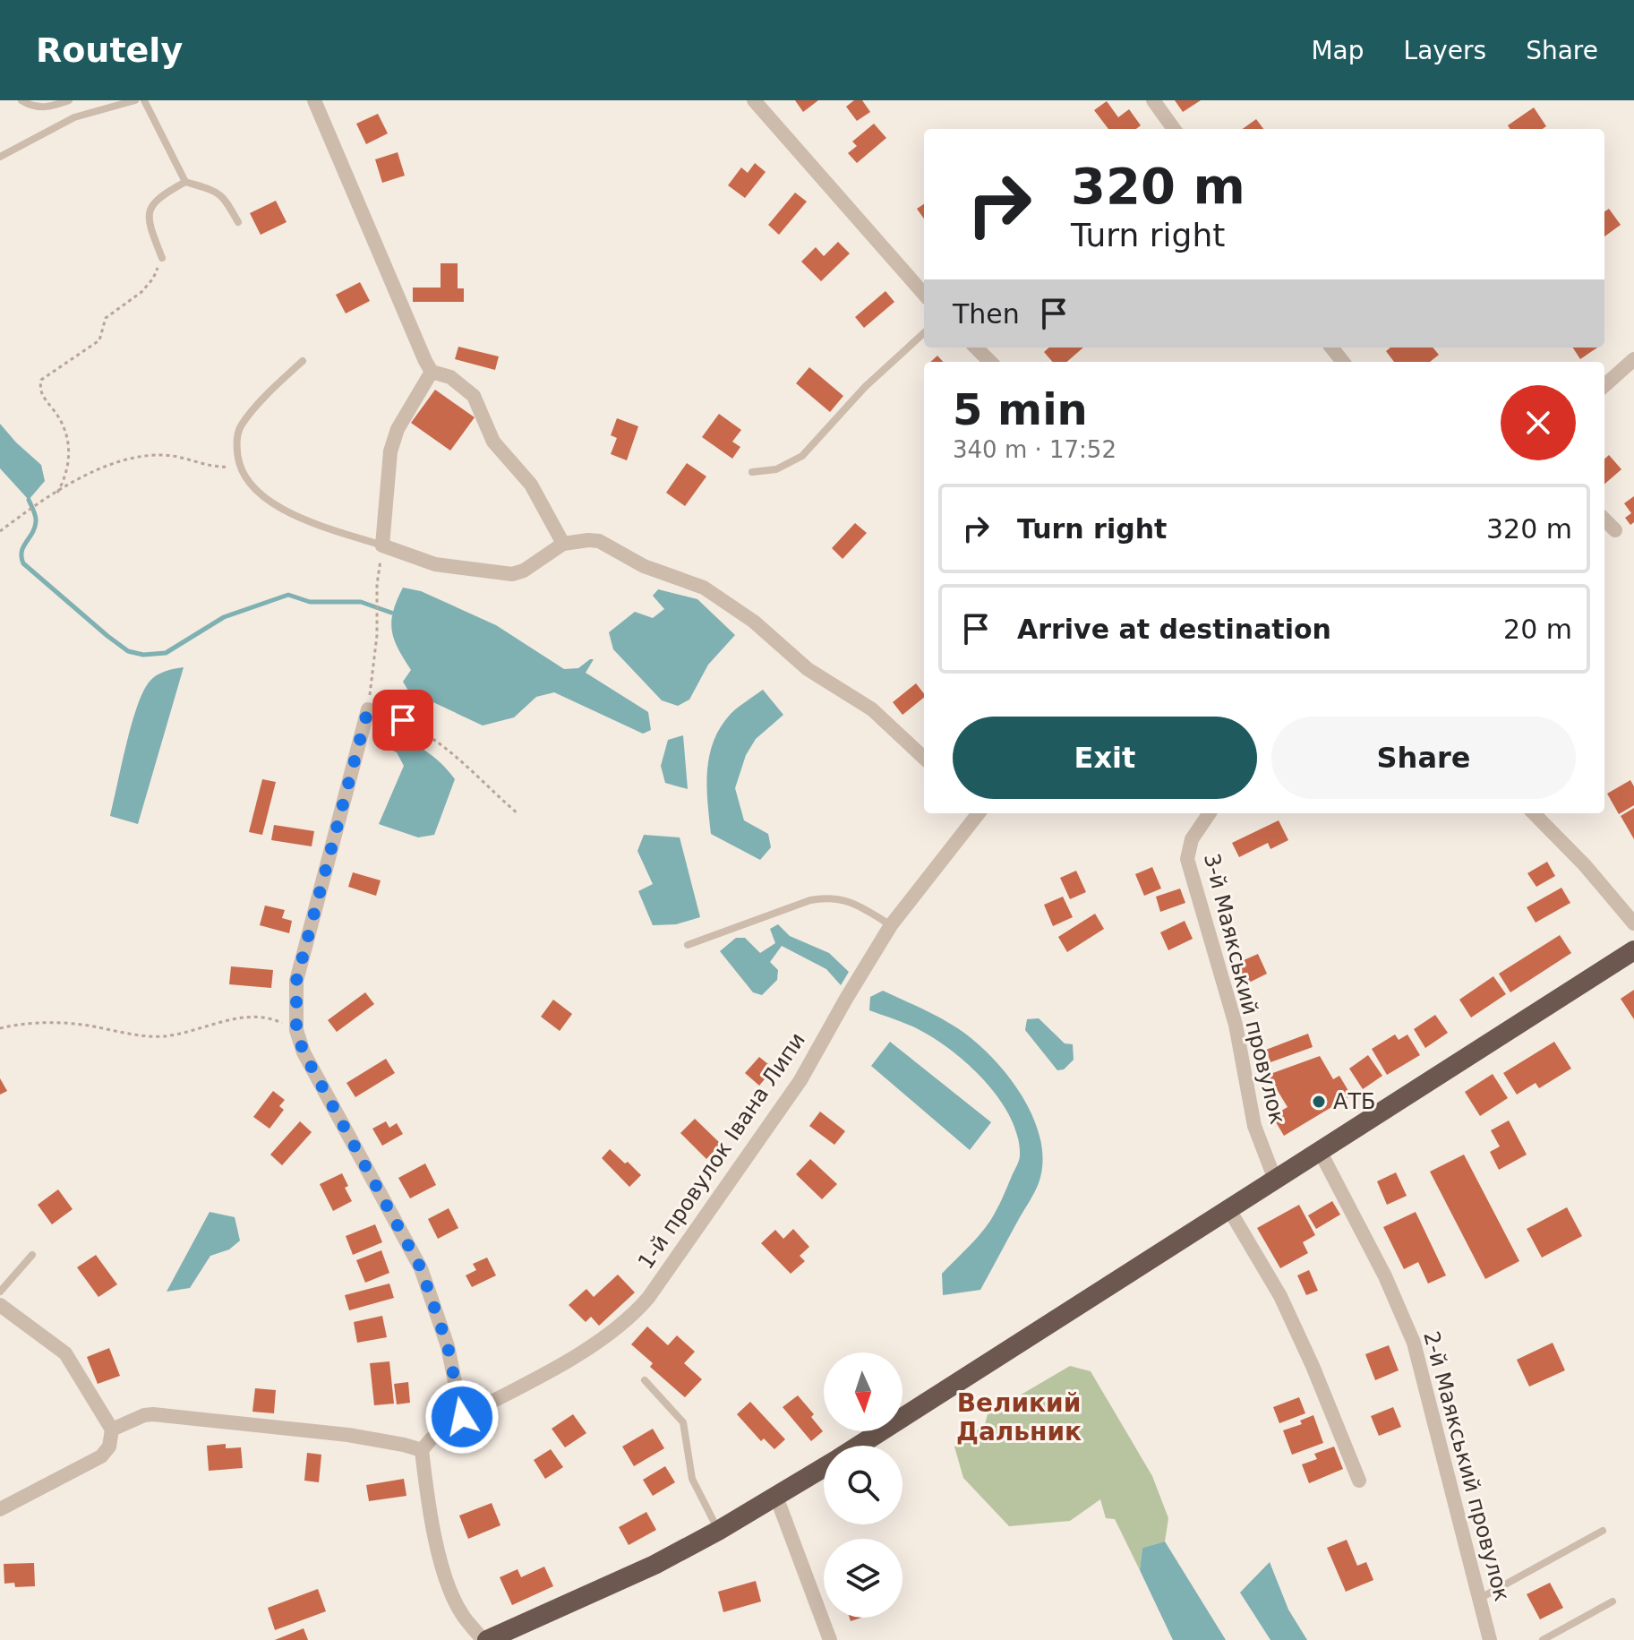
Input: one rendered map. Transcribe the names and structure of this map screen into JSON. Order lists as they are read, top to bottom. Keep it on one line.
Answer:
{"streets":{"street":["3-й Маякський провулок","1-й провулок Івана Липи","2-й Маякський провулок"]},"districts":["Великий Дальник"],"places":["АТБ"],"north":"bottom","page":{"header":"Routely","nav":["Map","Layers","Share"],"turn":["320 m","Turn right"],"then":"Then","heading":["5 min","340 m · 17:52"],"list":[{"name":"Turn right","value":"320 m"},{"name":"Arrive at destination","value":"20 m"}],"buttons":["Exit","Share"]}}
